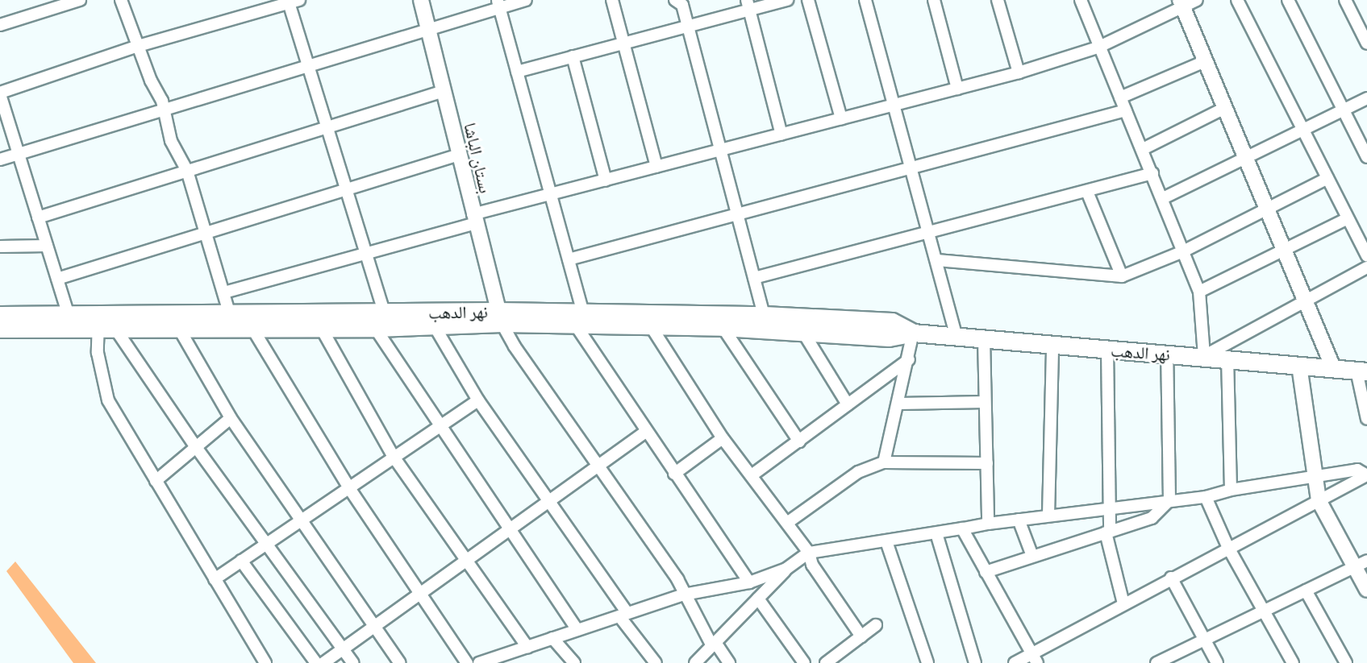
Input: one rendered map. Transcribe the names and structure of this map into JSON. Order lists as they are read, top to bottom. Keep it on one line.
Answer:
{"streets":{"main road":["نهر الدهب"],"street":["بستان الباشا"]},"crossings":[["بستان الباشا","نهر الدهب"]]}
